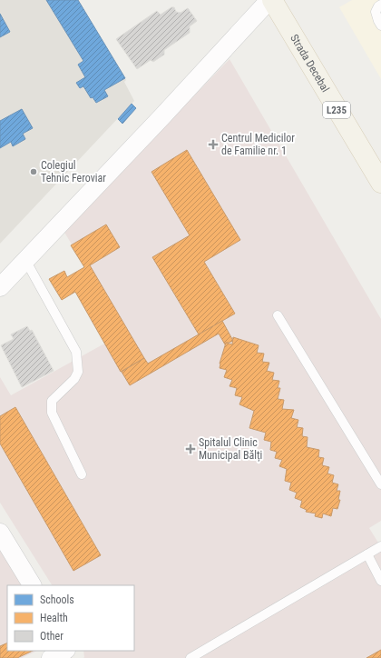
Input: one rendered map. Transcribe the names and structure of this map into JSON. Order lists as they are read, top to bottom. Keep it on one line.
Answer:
{"streets":{"main road":["Strada Decebal","L235"]},"places":{"health":["Centrul Medicilor de Familie nr. 1","Spitalul Clinic Municipal Bălți"],"other":["Colegiul Tehnic Feroviar"]},"legend":["Schools","Health","Other"]}
